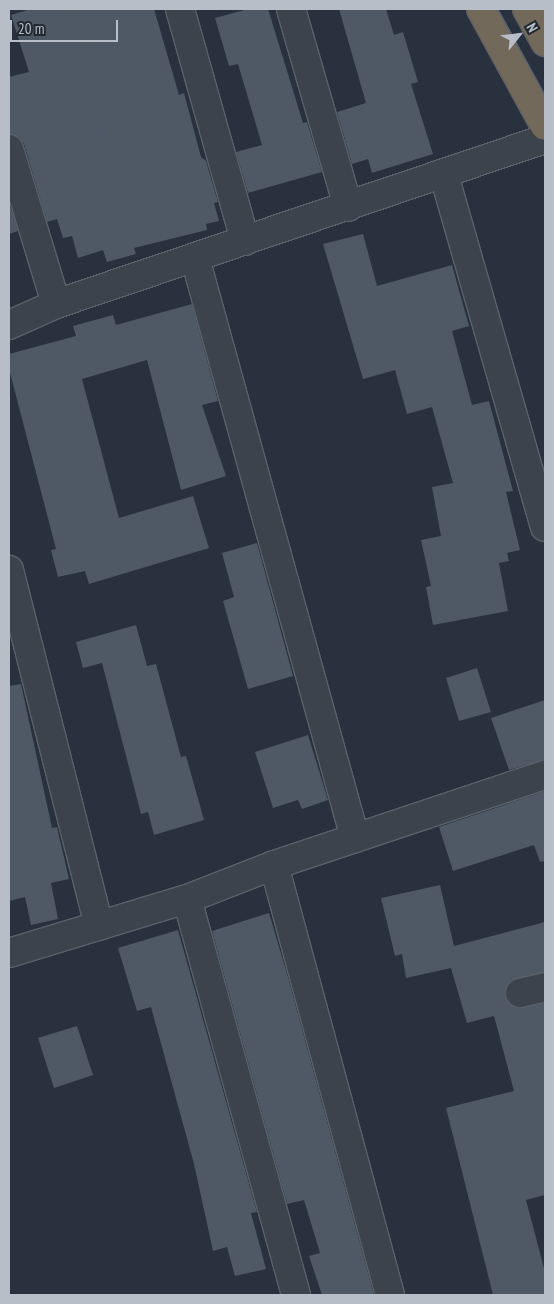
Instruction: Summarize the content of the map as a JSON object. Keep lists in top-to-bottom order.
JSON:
{
  "scale_bar": "20 m",
  "north": "top right"
}
